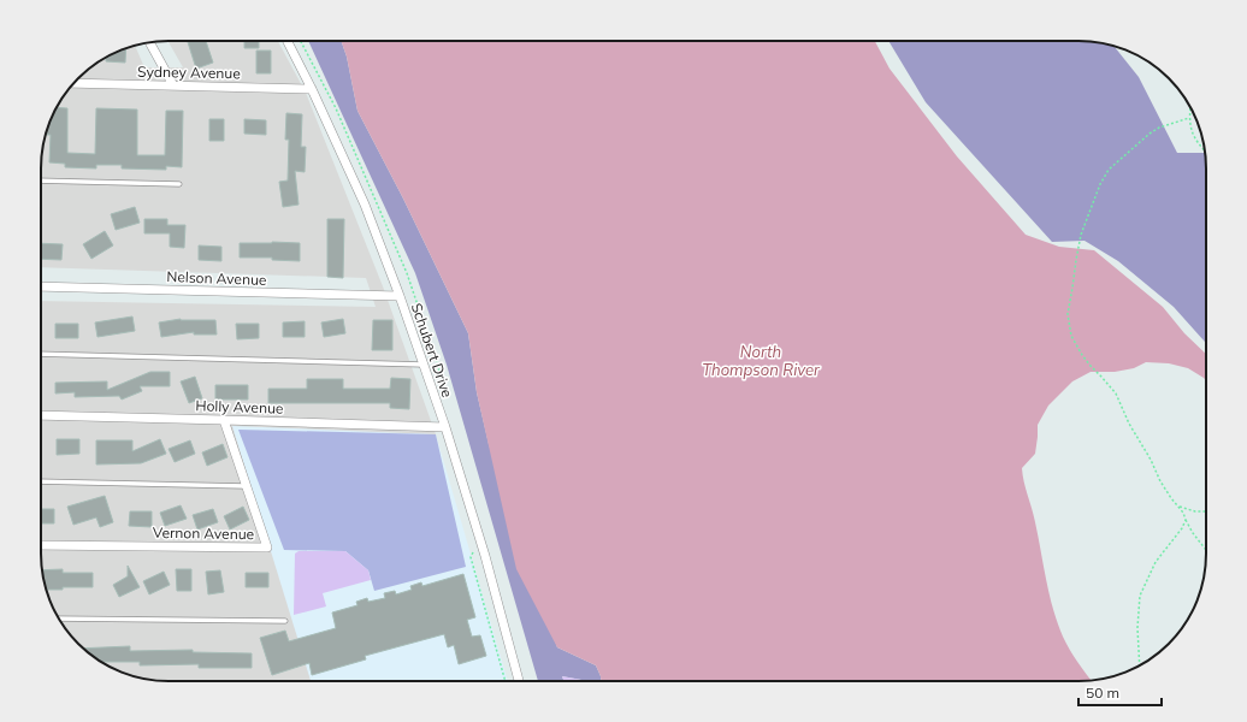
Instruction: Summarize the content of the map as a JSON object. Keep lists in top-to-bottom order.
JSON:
{
  "streets": {
    "street": [
      "Sydney Avenue",
      "Nelson Avenue",
      "Schubert Drive",
      "Holly Avenue",
      "Vernon Avenue"
    ]
  },
  "crossings": [
    ["Sydney Avenue", "Schubert Drive"],
    ["Nelson Avenue", "Schubert Drive"],
    ["Schubert Drive", "Holly Avenue"],
    ["Holly Avenue", "Vernon Avenue"]
  ],
  "water": ["North Thompson River"],
  "scale_bar": "50 m"
}
